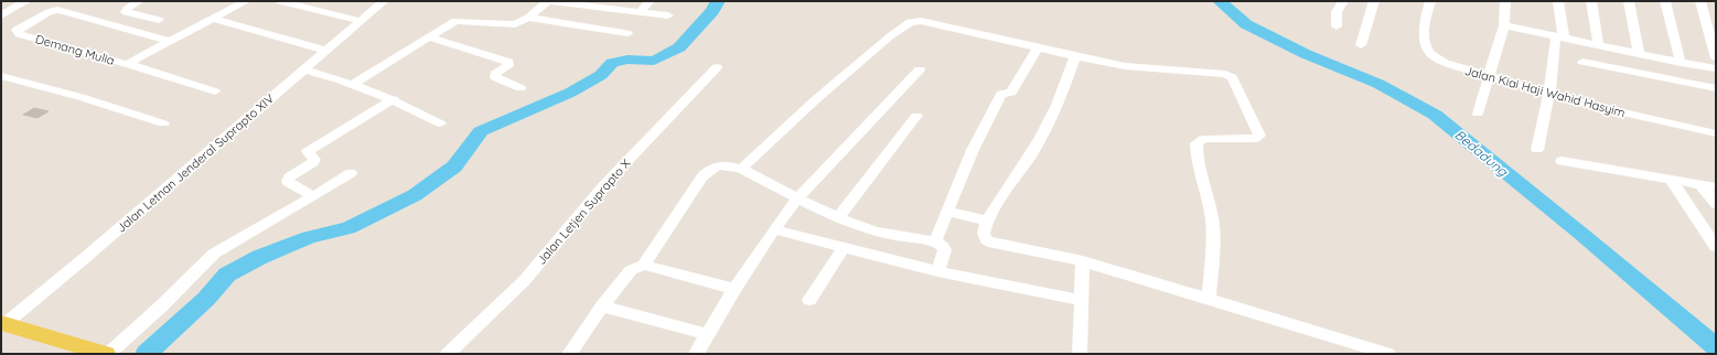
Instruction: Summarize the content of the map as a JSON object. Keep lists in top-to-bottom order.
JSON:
{
  "streets": {
    "street": [
      "Demang Mulia",
      "Jalan Kiai Haji Wahid Hasyim",
      "Jalan Letnan Jenderal Suprapto XIV",
      "Jalan Letjen Suprapto X"
    ]
  },
  "water": ["Bedadung"]
}
